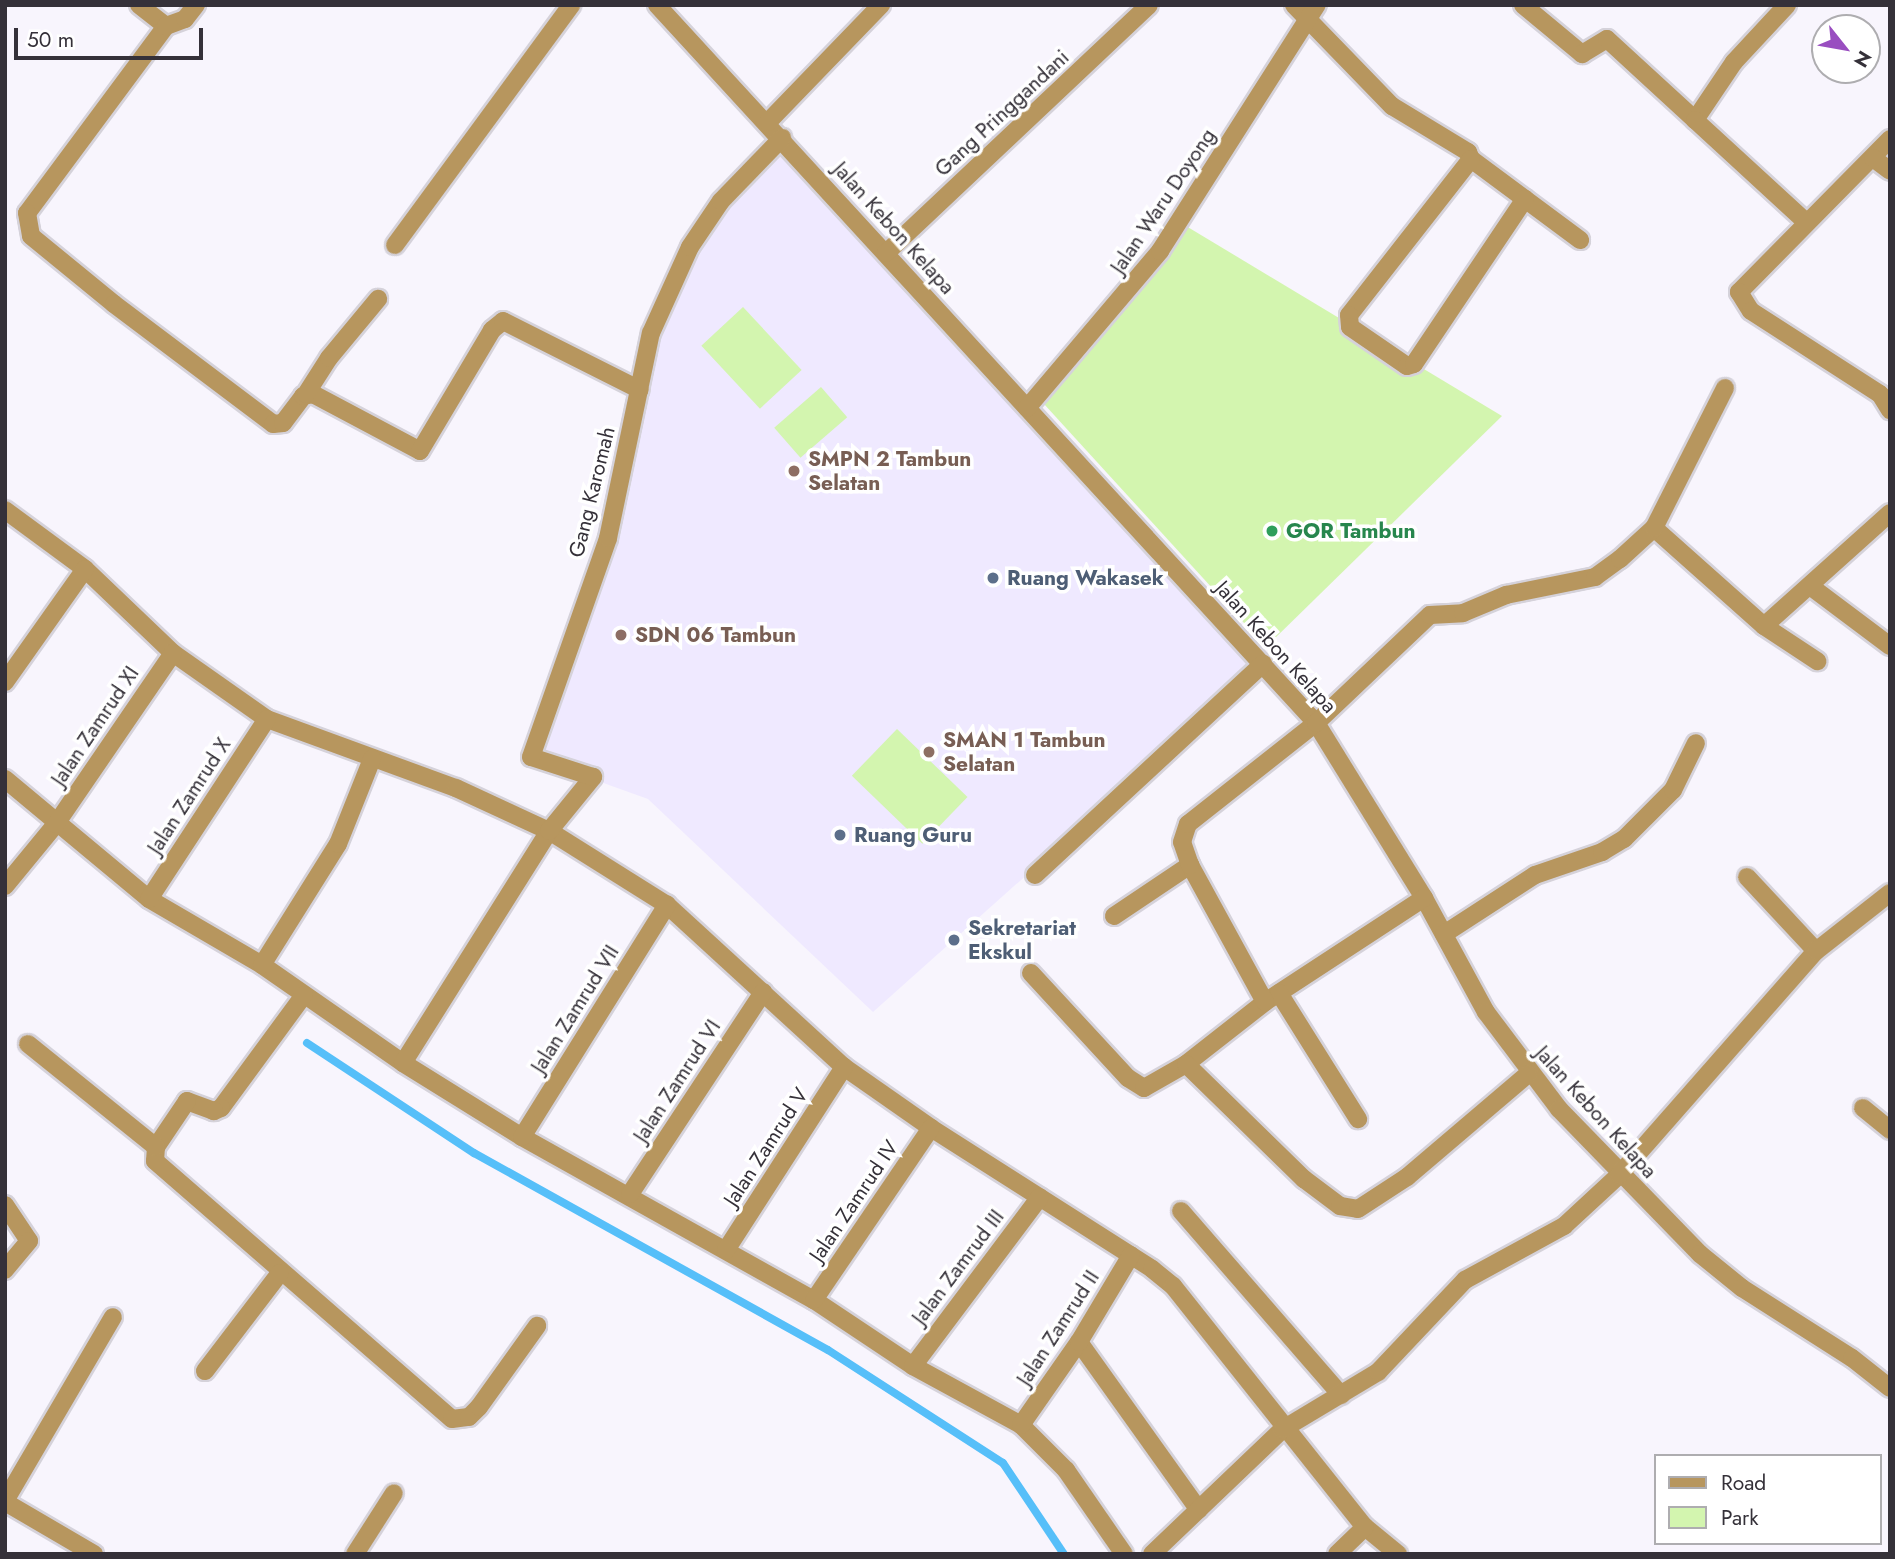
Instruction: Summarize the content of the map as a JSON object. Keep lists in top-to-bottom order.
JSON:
{
  "streets": {
    "street": [
      "Gang Pringgandani",
      "Jalan Waru Doyong",
      "Jalan Kebon Kelapa",
      "Gang Karomah",
      "Jalan Zamrud XI",
      "Jalan Zamrud X",
      "Jalan Zamrud VII",
      "Jalan Zamrud VI",
      "Jalan Zamrud V",
      "Jalan Zamrud IV",
      "Jalan Zamrud III",
      "Jalan Zamrud II"
    ]
  },
  "crossings": [
    ["Gang Pringgandani", "Jalan Kebon Kelapa"],
    ["Jalan Waru Doyong", "Jalan Kebon Kelapa"],
    ["Jalan Kebon Kelapa", "Gang Karomah"]
  ],
  "places": [
    "SMPN 2 Tambun Selatan",
    "GOR Tambun",
    "Ruang Wakasek",
    "SDN 06 Tambun",
    "SMAN 1 Tambun Selatan",
    "Ruang Guru",
    "Sekretariat Ekskul"
  ],
  "legend": ["Road", "Park"],
  "scale_bar": "50 m",
  "north": "bottom right"
}
